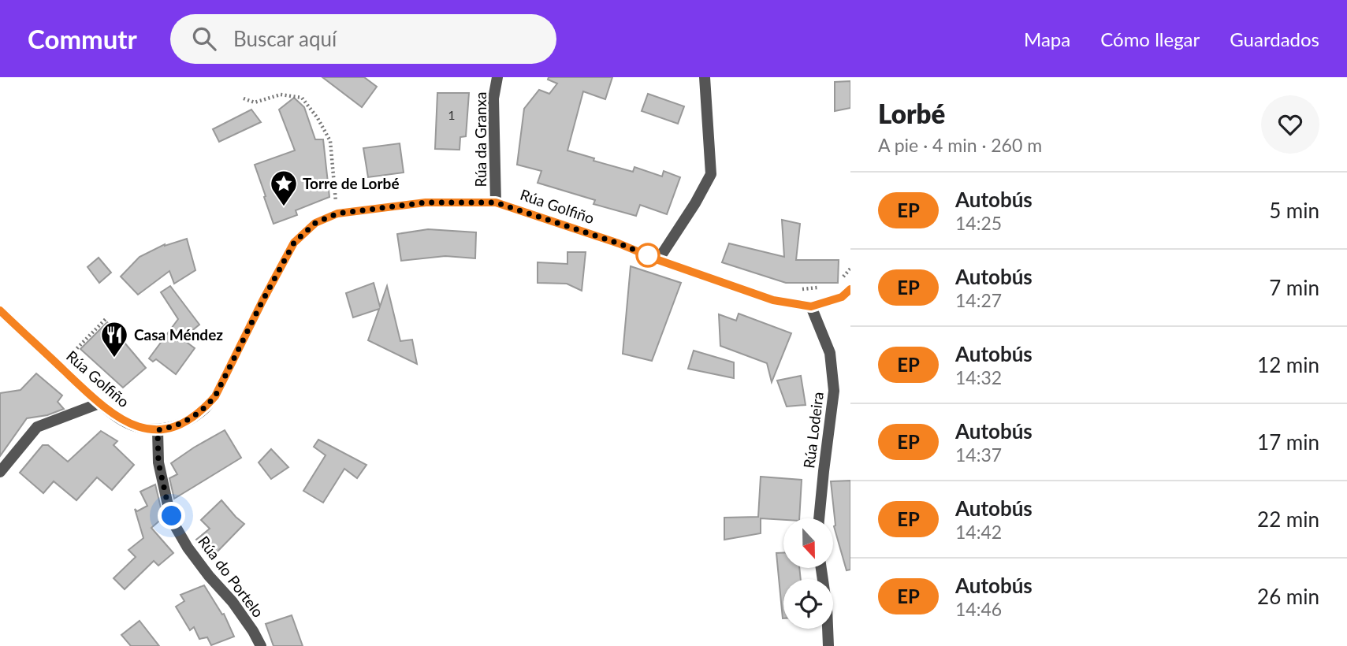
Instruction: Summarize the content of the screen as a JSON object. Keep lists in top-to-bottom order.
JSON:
{
  "streets": {
    "main road": ["Rúa Golfiño"],
    "street": ["Rúa da Granxa", "Rúa Lodeira", "Rúa do Portelo"]
  },
  "crossings": [
    ["Rúa da Granxa", "Rúa Golfiño"],
    ["Rúa Golfiño", "Rúa Lodeira"],
    ["Rúa Golfiño", "Rúa do Portelo"]
  ],
  "places": {
    "place": ["Torre de Lorbé"],
    "restaurant": ["Casa Méndez"]
  },
  "lines": ["bus line EP"],
  "house_numbers": ["1"],
  "north": "bottom",
  "page": {
    "header": "Commutr",
    "search": "Buscar aquí",
    "nav": ["Mapa", "Cómo llegar", "Guardados"],
    "heading": ["Lorbé", "A pie · 4 min · 260 m"],
    "list": [
      {
        "mark": "EP",
        "name": "Autobús",
        "note": "14:25",
        "value": "5 min"
      },
      {
        "mark": "EP",
        "name": "Autobús",
        "note": "14:27",
        "value": "7 min"
      },
      {
        "mark": "EP",
        "name": "Autobús",
        "note": "14:32",
        "value": "12 min"
      },
      {
        "mark": "EP",
        "name": "Autobús",
        "note": "14:37",
        "value": "17 min"
      },
      {
        "mark": "EP",
        "name": "Autobús",
        "note": "14:42",
        "value": "22 min"
      },
      {
        "mark": "EP",
        "name": "Autobús",
        "note": "14:46",
        "value": "26 min"
      }
    ]
  }
}
